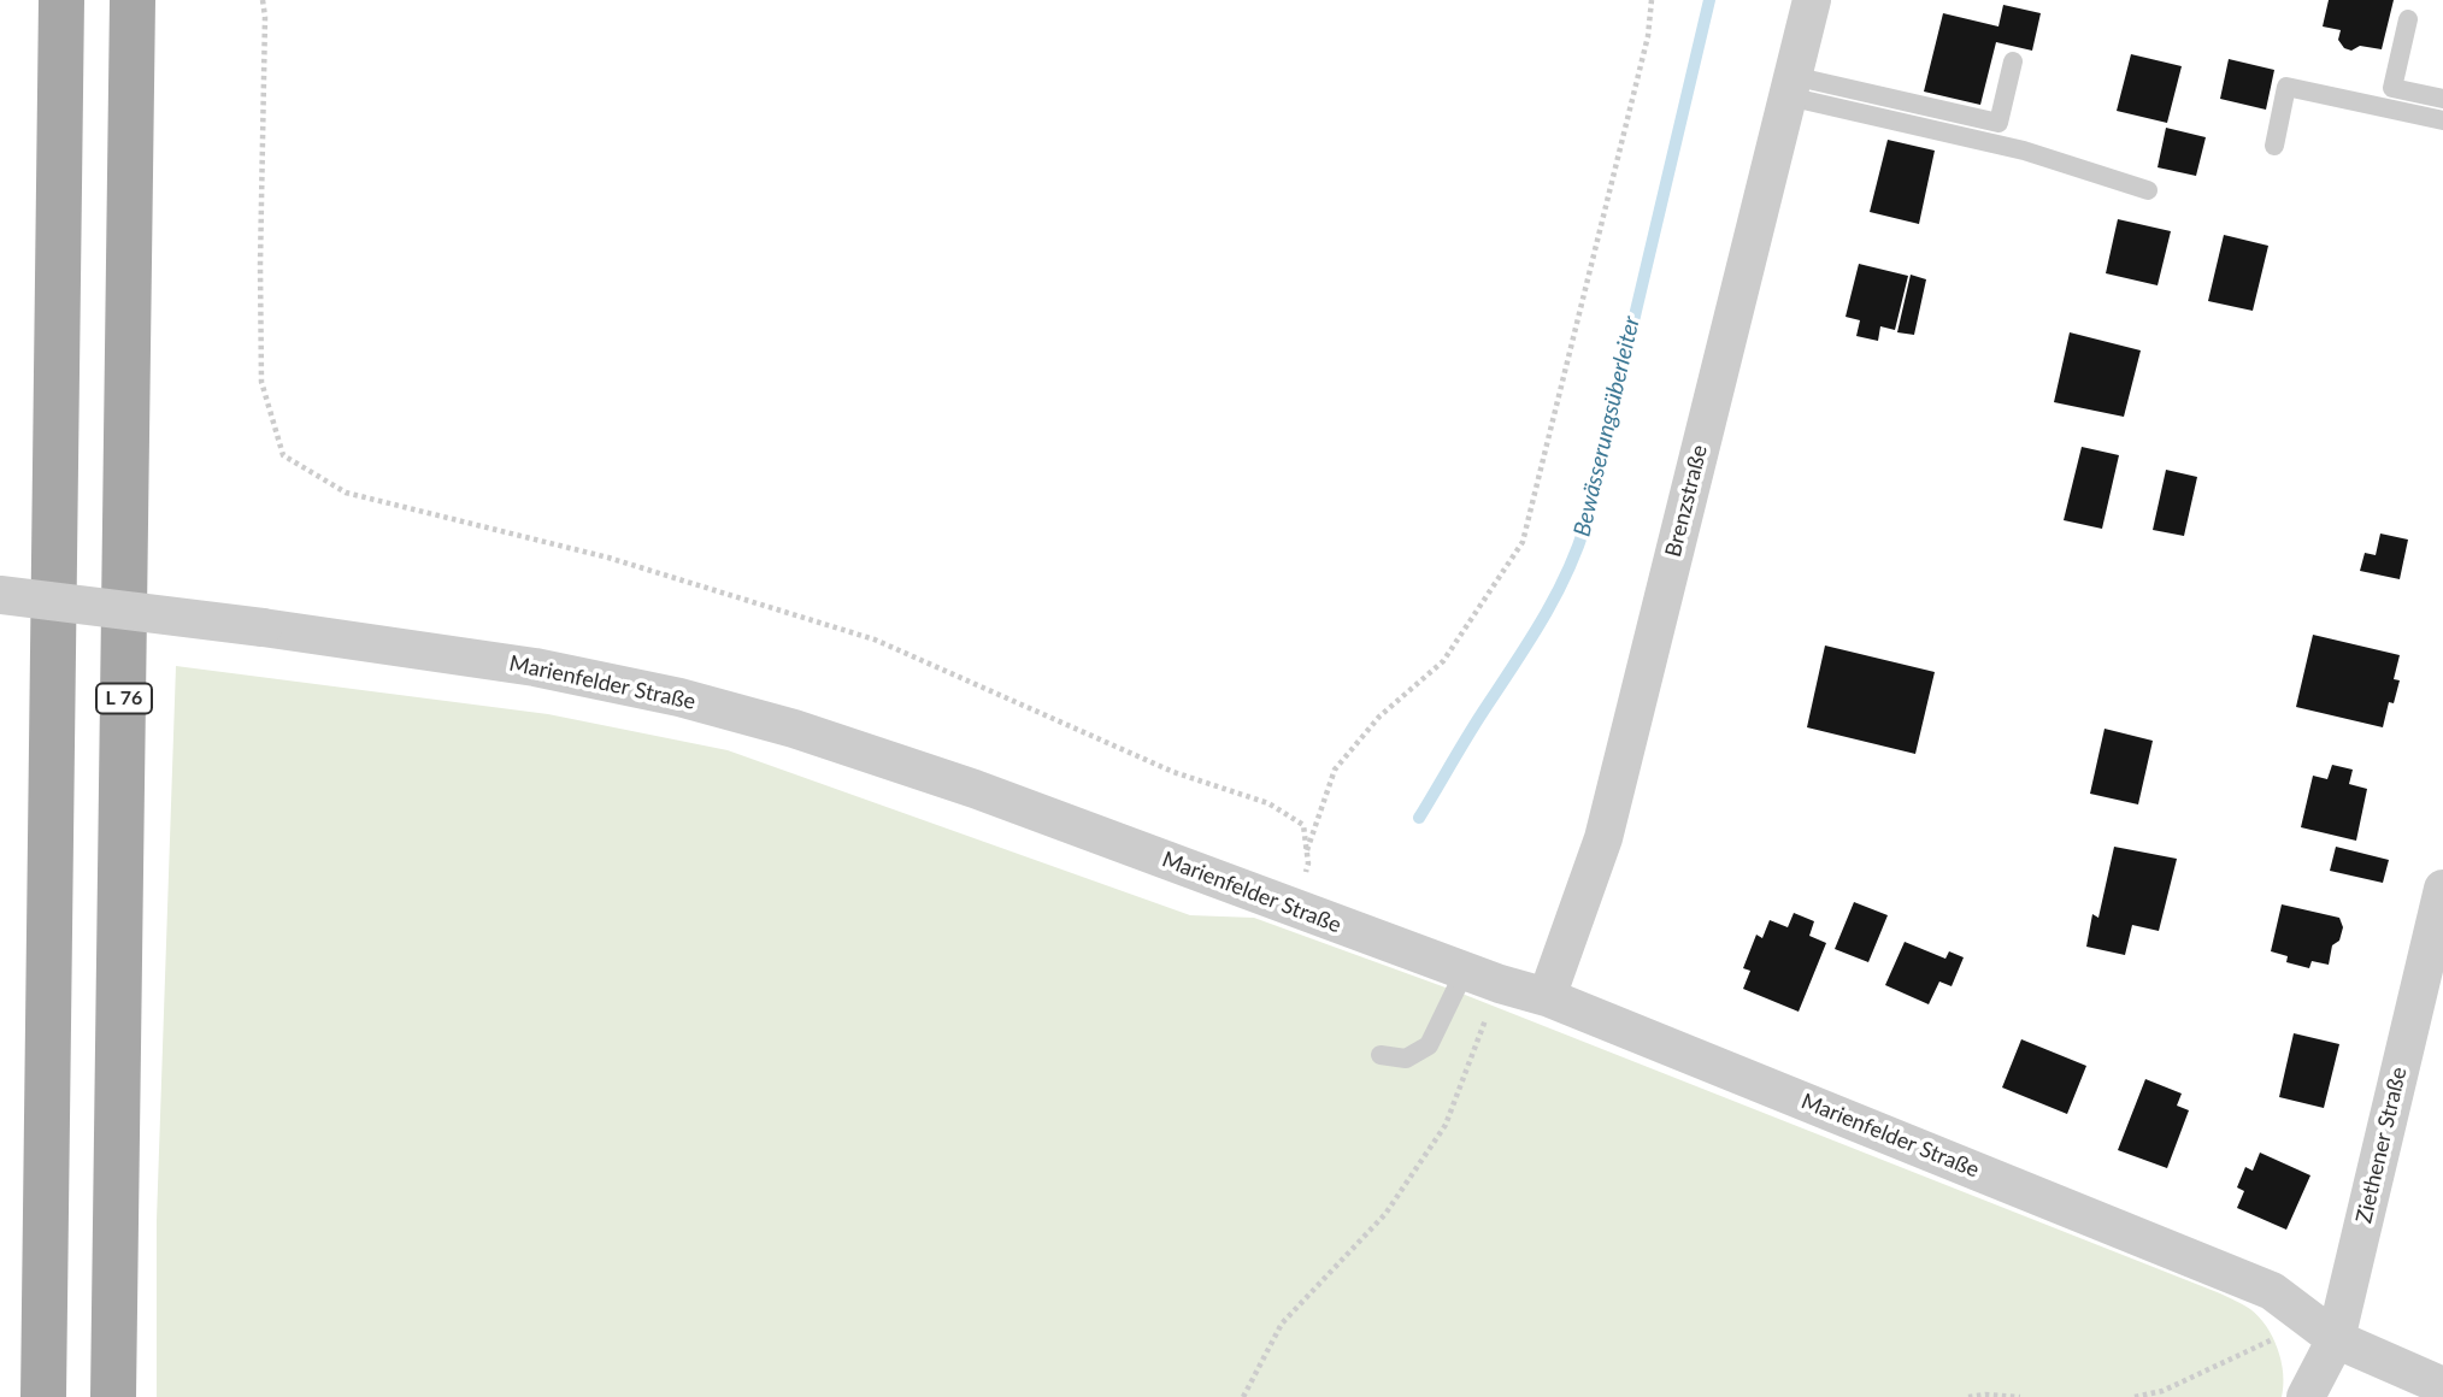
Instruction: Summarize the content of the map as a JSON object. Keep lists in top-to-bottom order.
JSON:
{
  "streets": {
    "main road": ["L 76"],
    "street": ["Brenzstraße", "Marienfelder Straße", "Ziethener Straße"]
  },
  "crossings": [
    ["Brenzstraße", "Marienfelder Straße"],
    ["Marienfelder Straße", "Ziethener Straße"]
  ],
  "water": ["Bewässerungsüberleiter"]
}
